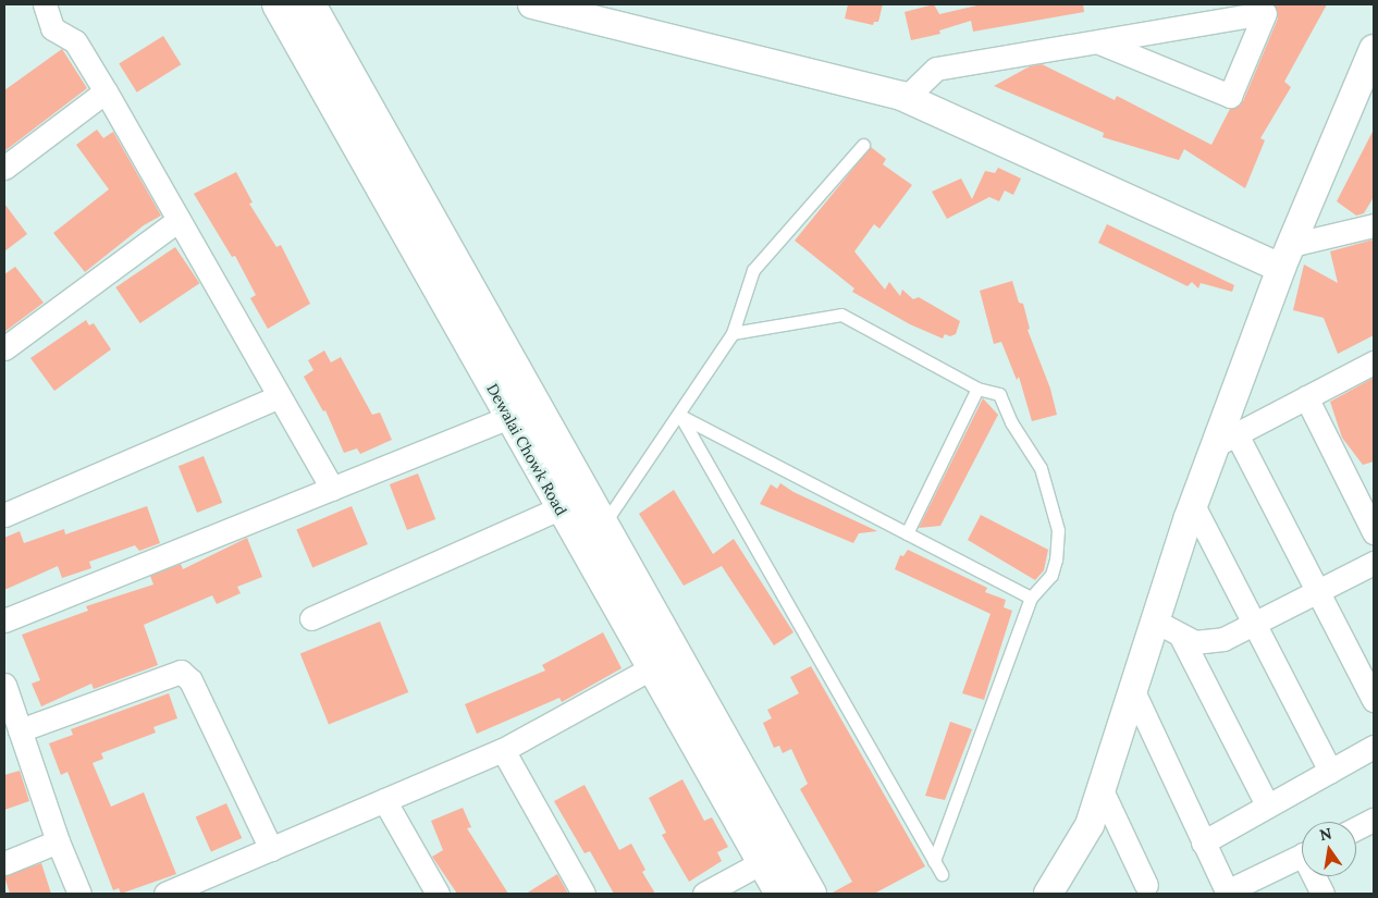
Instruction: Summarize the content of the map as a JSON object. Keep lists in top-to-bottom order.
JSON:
{
  "streets": {
    "main road": ["Dewalai Chowk Road"]
  },
  "north": "top"
}
